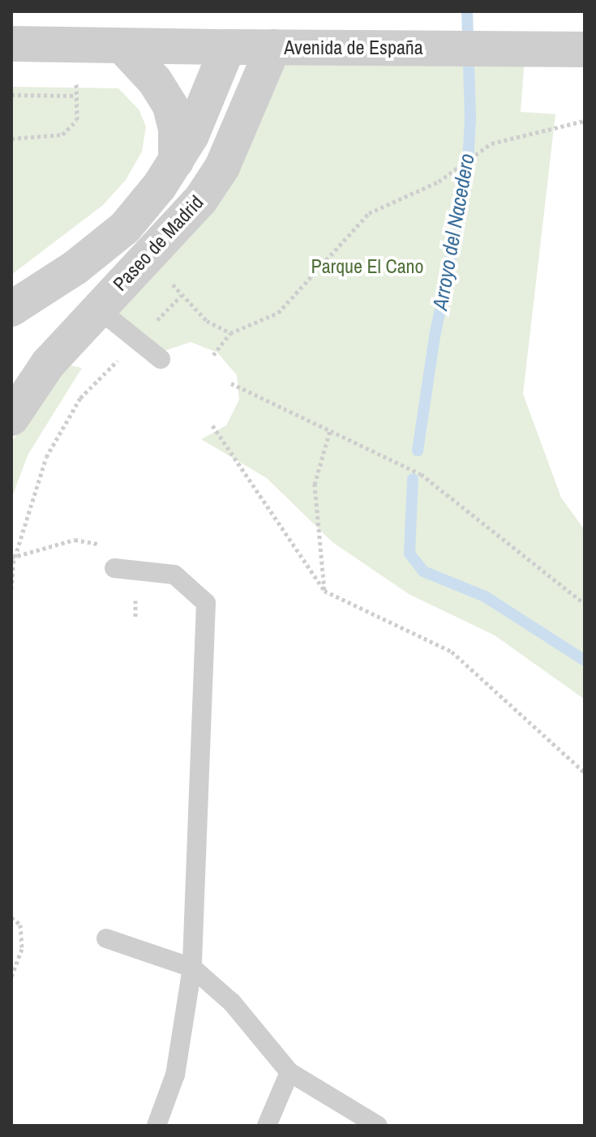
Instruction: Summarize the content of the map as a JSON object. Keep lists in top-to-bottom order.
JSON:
{
  "streets": {
    "street": ["Avenida de España", "Paseo de Madrid"]
  },
  "crossings": [
    ["Avenida de España", "Paseo de Madrid"]
  ],
  "water": ["Arroyo del Nacedero"],
  "parks": ["Parque El Cano"]
}
